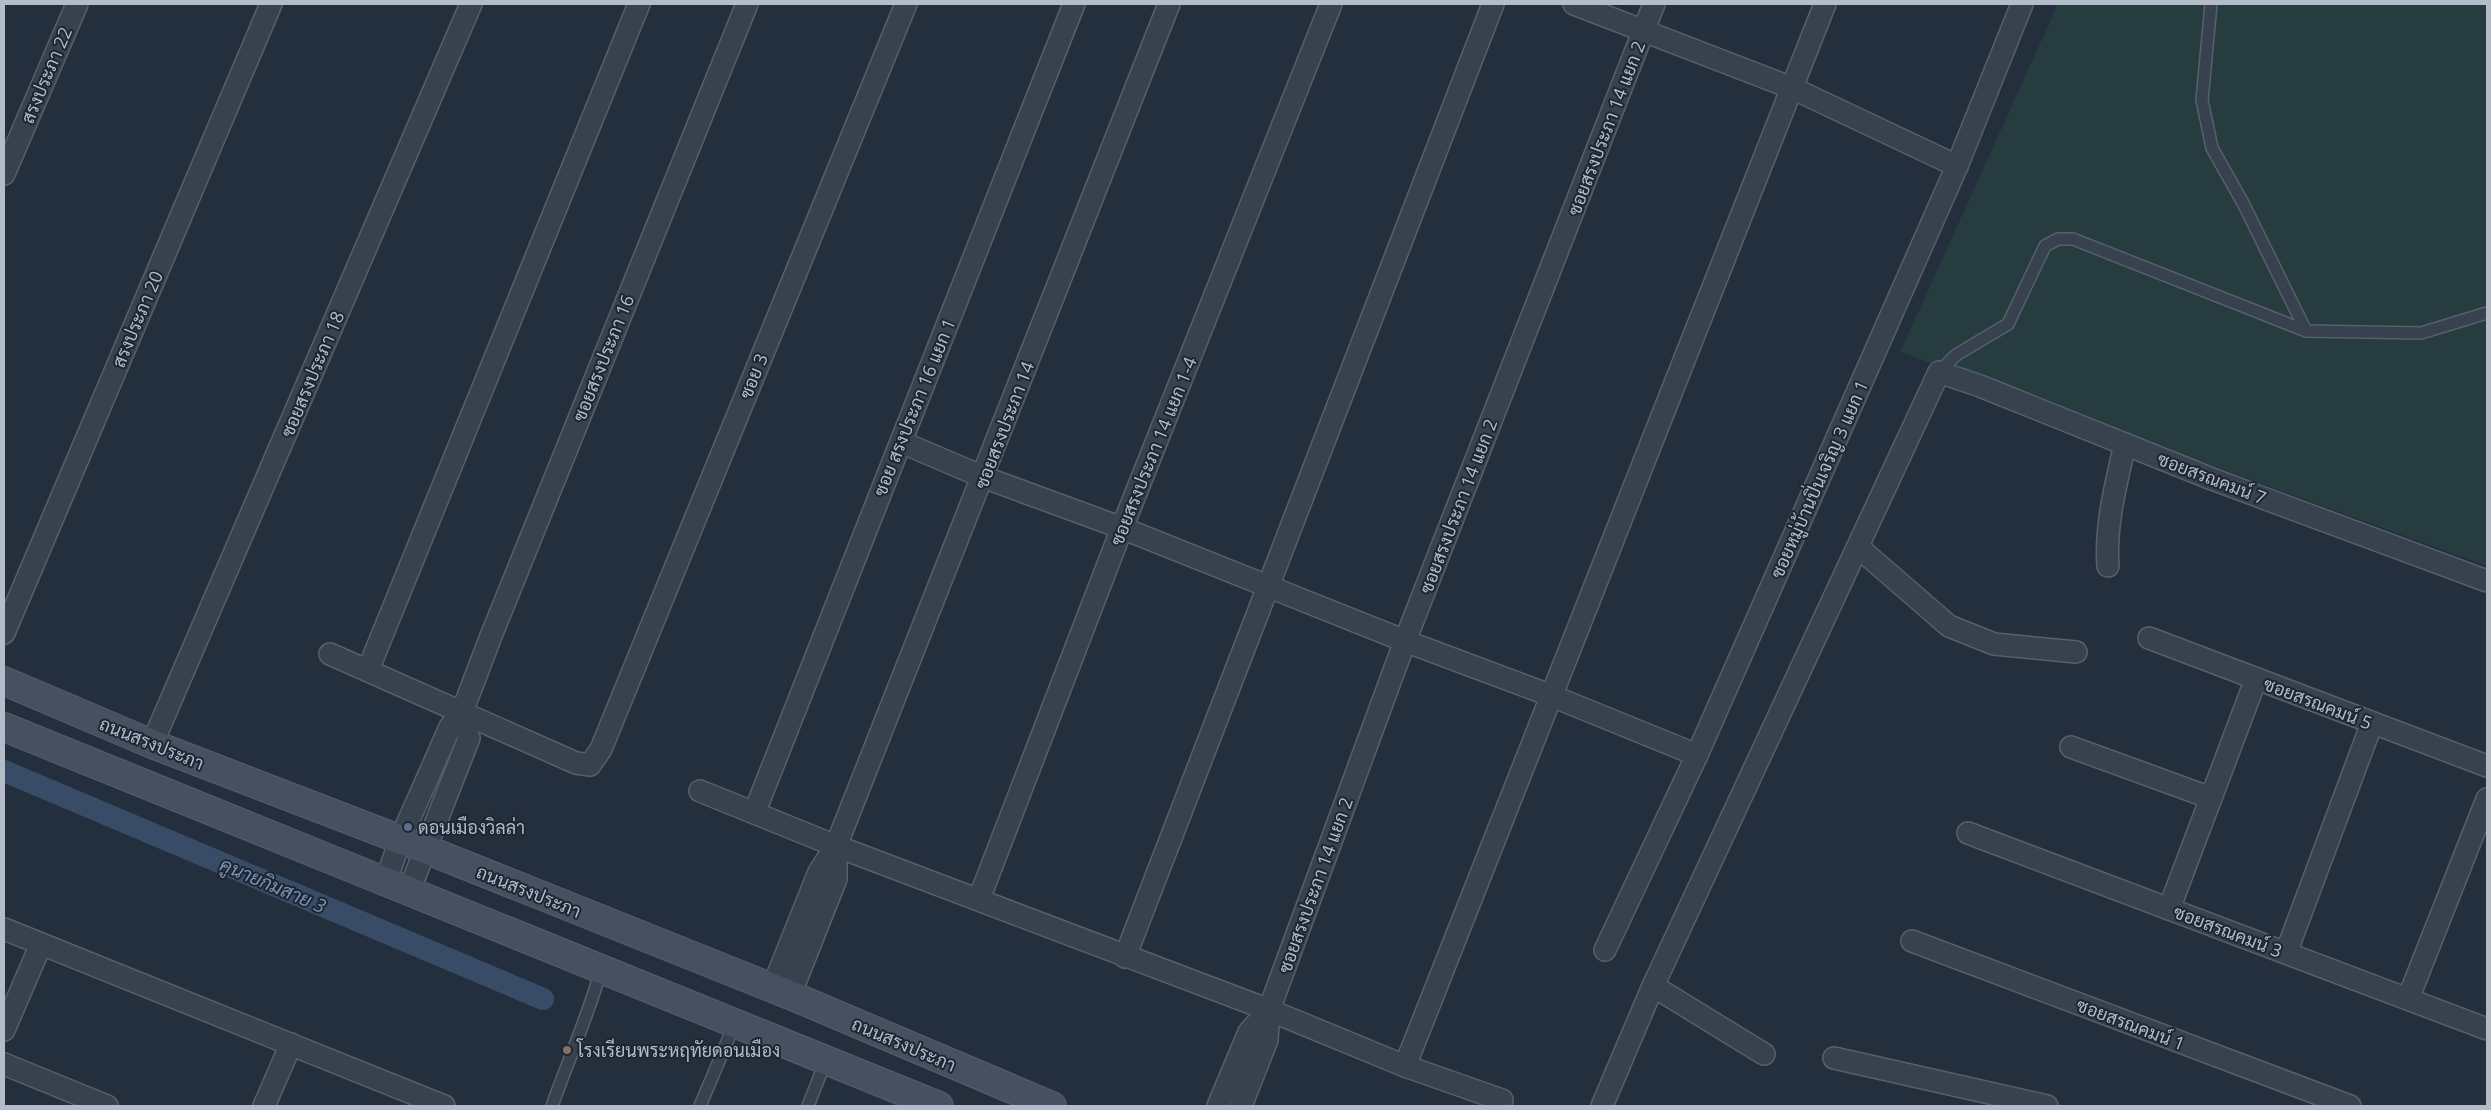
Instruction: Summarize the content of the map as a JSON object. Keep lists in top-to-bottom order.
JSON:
{
  "streets": {
    "main road": ["ถนนสรงประภา"],
    "street": [
      "สรงประภา 22",
      "ซอยสรงประภา 14 แยก 2",
      "สรงประภา 20",
      "ซอยสรงประภา 16",
      "ซอยสรงประภา 18",
      "ซอย 3",
      "ซอย สรงประภา 16 แยก 1",
      "ซอยสรงประภา 14",
      "ซอยสรงประภา 14 แยก 1-4",
      "ซอยสรณคมน์ 7",
      "ซอยหมู่บ้านปิ่นเจริญ 3 แยก 1",
      "ซอยสรณคมน์ 5",
      "ซอยสรณคมน์ 3",
      "ซอยสรณคมน์ 1"
    ]
  },
  "crossings": [
    ["ซอยสรงประภา 16", "ซอย 3"],
    ["ซอยสรงประภา 16", "ถนนสรงประภา"],
    ["ซอยสรงประภา 18", "ถนนสรงประภา"],
    ["ซอยสรงประภา 14", "ถนนสรงประภา"]
  ],
  "water": ["คูนายกิมสาย 3"],
  "places": ["ดอนเมืองวิลล่า", "โรงเรียนพระหฤทัยดอนเมือง"]
}
